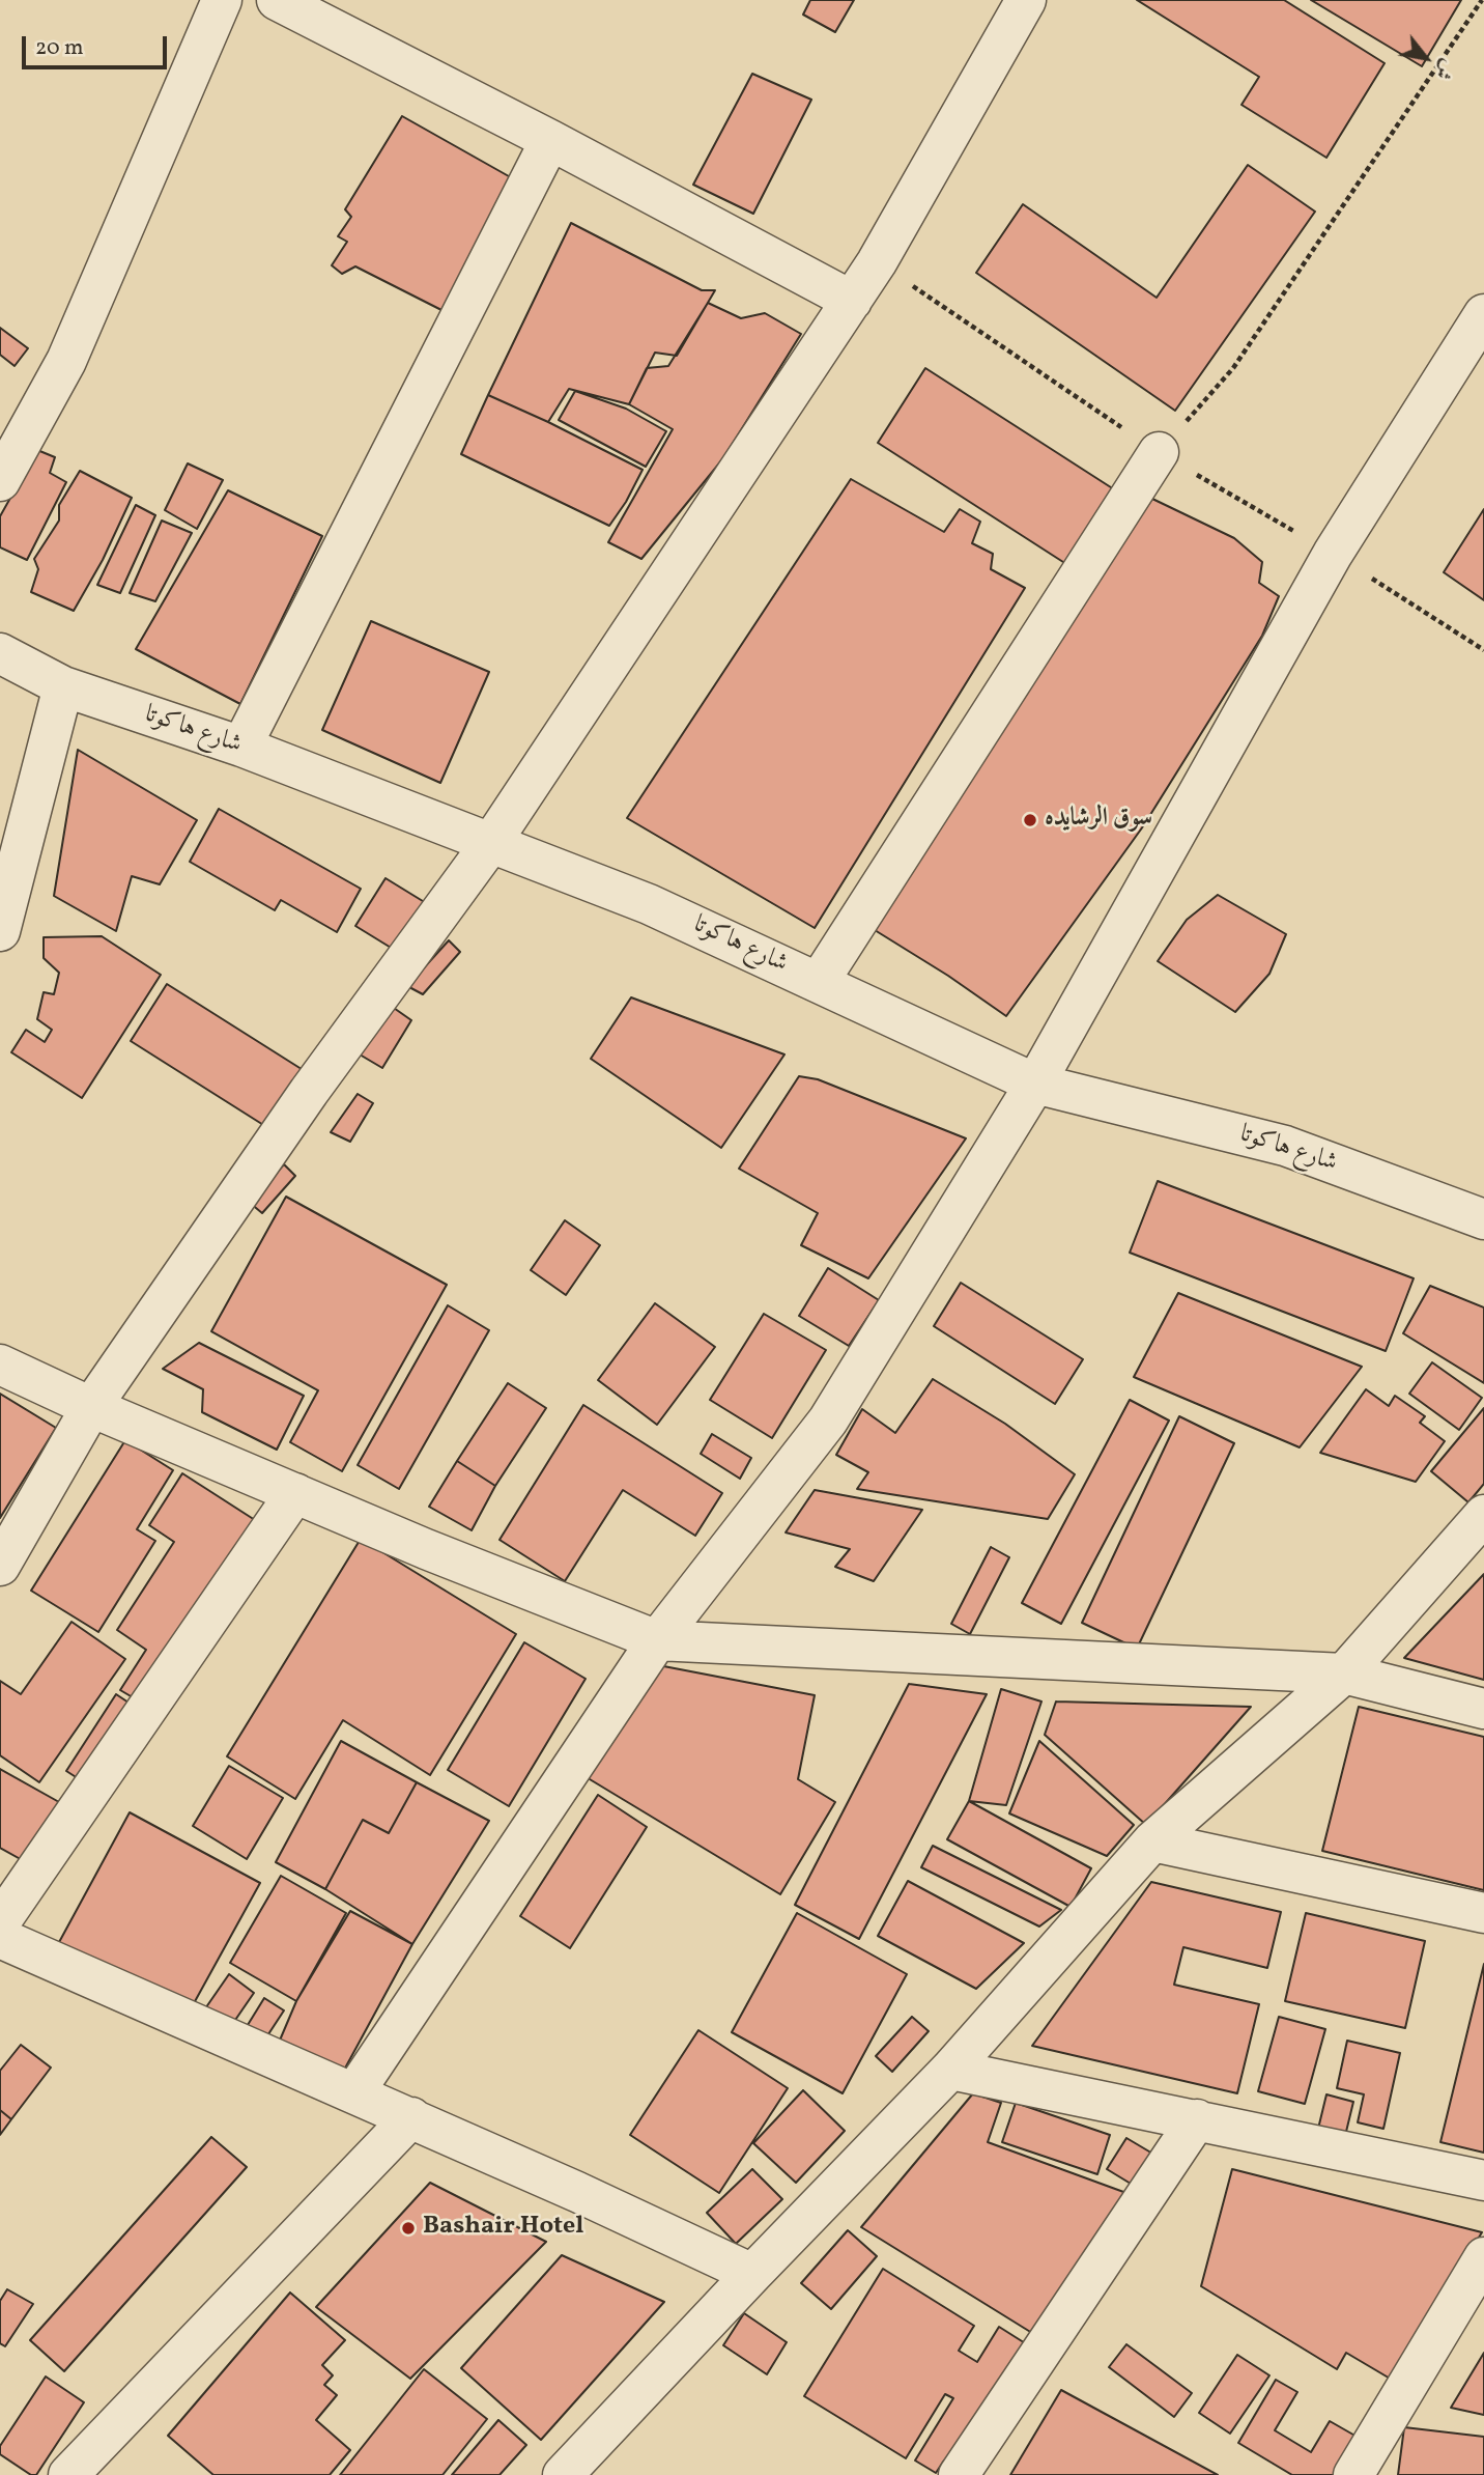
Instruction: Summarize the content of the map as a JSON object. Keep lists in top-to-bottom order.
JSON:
{
  "streets": {
    "street": ["شارع هاكوتا"]
  },
  "places": ["سوق الرشايده", "Bashair Hotel"],
  "scale_bar": "20 m",
  "north": "bottom right"
}
